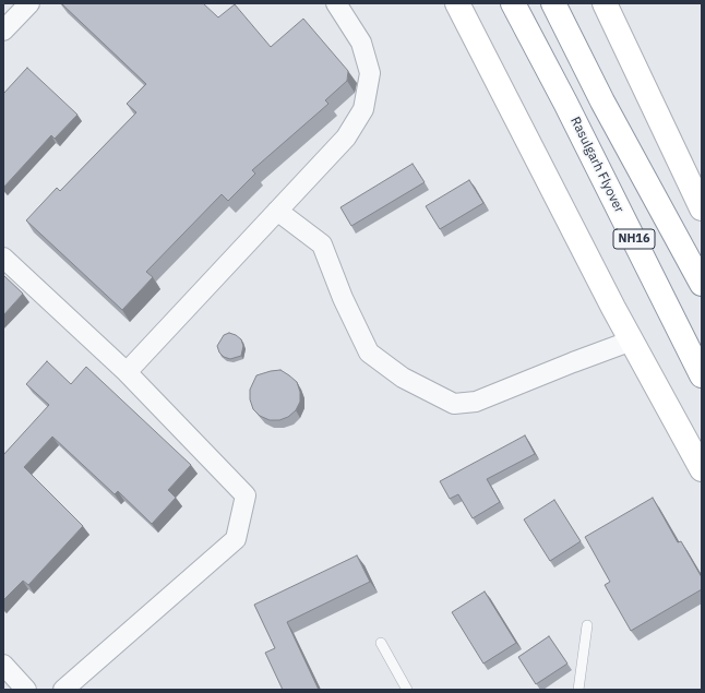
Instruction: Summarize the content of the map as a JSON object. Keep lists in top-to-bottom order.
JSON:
{
  "streets": {
    "main road": ["Rasulgarh Flyover", "NH16"]
  }
}
